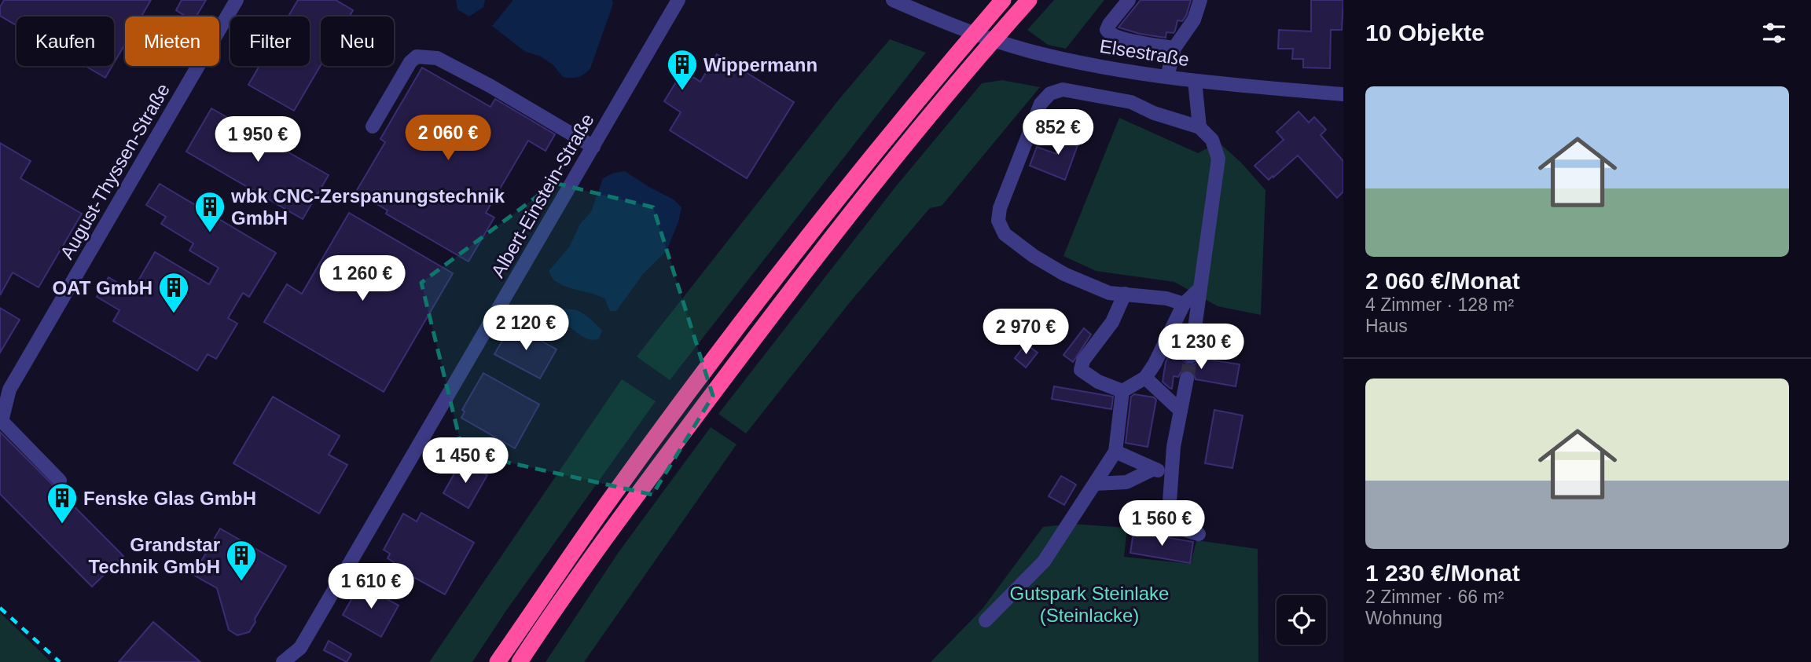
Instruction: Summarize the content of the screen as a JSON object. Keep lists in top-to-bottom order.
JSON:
{
  "streets": {
    "street": ["Elsestraße", "August-Thyssen-Straße", "Albert-Einstein-Straße"]
  },
  "parks": ["Gutspark Steinlake (Steinlacke)"],
  "places": {
    "building": [
      "Wippermann",
      "wbk CNC-Zerspanungstechnik GmbH",
      "OAT GmbH",
      "Fenske Glas GmbH",
      "Grandstar Technik GmbH"
    ]
  },
  "page": {
    "heading": "10 Objekte",
    "chip": [
      "Kaufen",
      "Mieten",
      "Filter",
      "Neu"
    ],
    "list": [
      {
        "name": "2 060 €/Monat",
        "note": "4 Zimmer · 128 m² · Haus"
      },
      {
        "name": "1 230 €/Monat",
        "note": "2 Zimmer · 66 m² · Wohnung"
      }
    ],
    "price": [
      "852 €",
      "2 060 €",
      "1 950 €",
      "1 260 €",
      "2 120 €",
      "2 970 €",
      "1 230 €",
      "1 450 €",
      "1 560 €",
      "1 610 €"
    ]
  }
}
